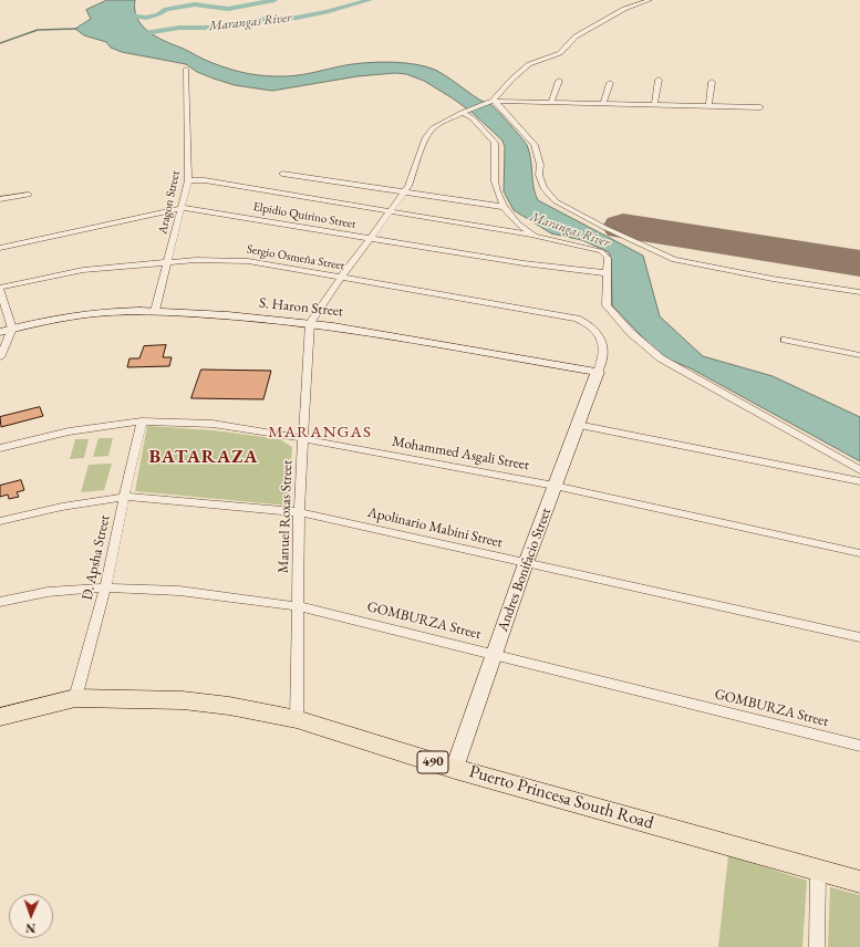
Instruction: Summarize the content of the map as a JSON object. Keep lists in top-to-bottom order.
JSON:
{
  "streets": {
    "main road": ["490", "Puerto Princesa South Road"],
    "street": [
      "Aragon Street",
      "Elpidio Quirino Street",
      "Sergio Osmeña Street",
      "S. Haron Street",
      "Mohammed Asgali Street",
      "Manuel Roxas Street",
      "Apolinario Mabini Street",
      "D. Apsha Street",
      "Andres Bonifacio Street",
      "GOMBURZA Street"
    ]
  },
  "crossings": [
    ["Aragon Street", "Elpidio Quirino Street"],
    ["Aragon Street", "Sergio Osmeña Street"],
    ["Aragon Street", "S. Haron Street"],
    ["Sergio Osmeña Street", "S. Haron Street"],
    ["Sergio Osmeña Street", "Andres Bonifacio Street"],
    ["S. Haron Street", "Manuel Roxas Street"],
    ["S. Haron Street", "Andres Bonifacio Street"],
    ["Mohammed Asgali Street", "Manuel Roxas Street"],
    ["Mohammed Asgali Street", "D. Apsha Street"],
    ["Mohammed Asgali Street", "Andres Bonifacio Street"],
    ["Manuel Roxas Street", "Apolinario Mabini Street"],
    ["Manuel Roxas Street", "GOMBURZA Street"],
    ["Manuel Roxas Street", "Puerto Princesa South Road"],
    ["Apolinario Mabini Street", "D. Apsha Street"],
    ["Apolinario Mabini Street", "Andres Bonifacio Street"],
    ["D. Apsha Street", "GOMBURZA Street"],
    ["D. Apsha Street", "Puerto Princesa South Road"],
    ["Andres Bonifacio Street", "GOMBURZA Street"],
    ["Andres Bonifacio Street", "Puerto Princesa South Road"]
  ],
  "districts": ["MARANGAS", "BATARAZA"],
  "water": ["Marangas River"],
  "north": "bottom"
}
